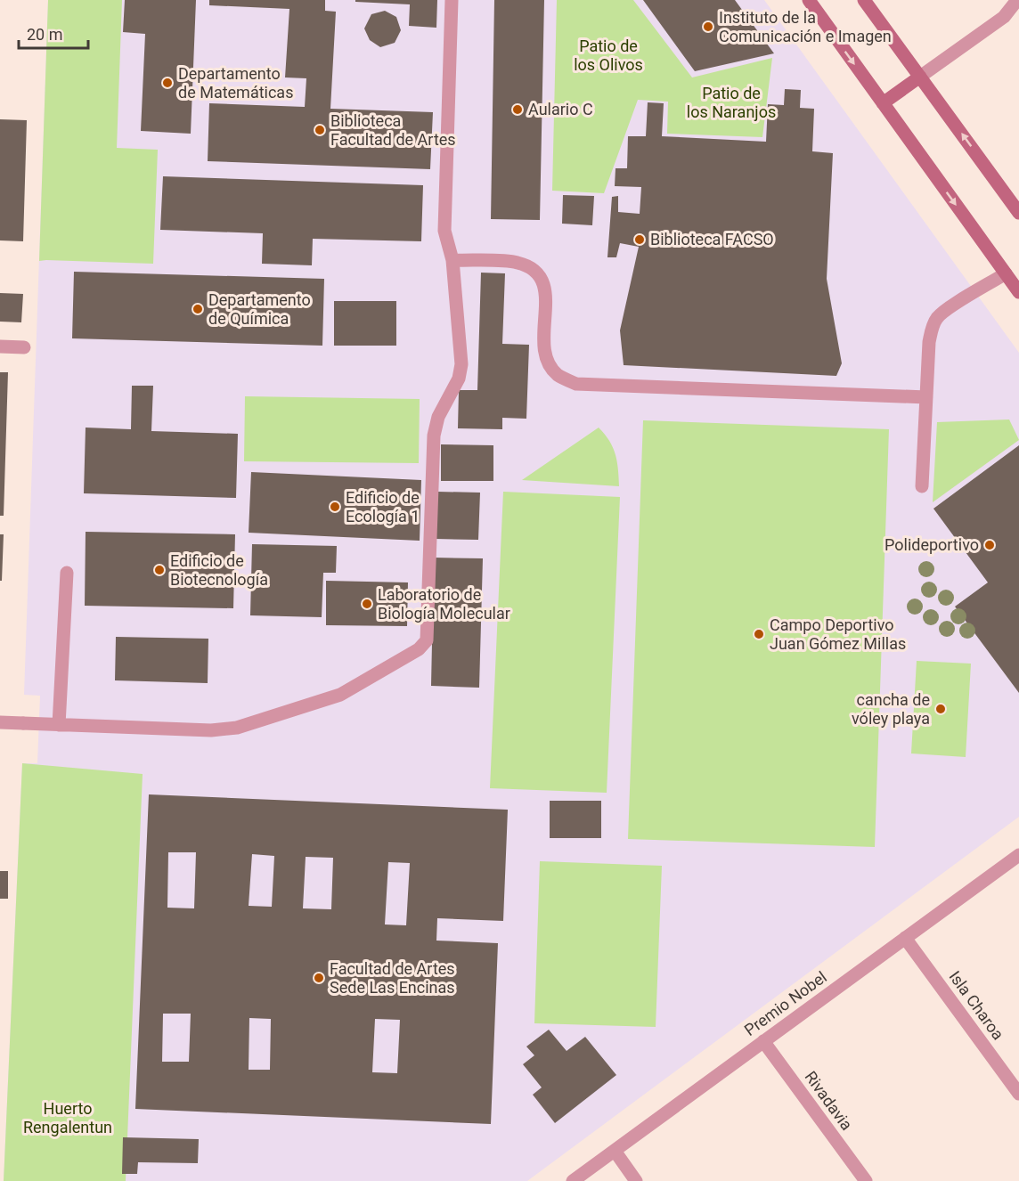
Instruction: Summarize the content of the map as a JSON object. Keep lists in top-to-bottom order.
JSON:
{
  "streets": {
    "street": ["Premio Nobel", "Isla Charoa", "Rivadavia"]
  },
  "crossings": [
    ["Premio Nobel", "Isla Charoa"],
    ["Premio Nobel", "Rivadavia"]
  ],
  "parks": ["Patio de los Olivos", "Patio de los Naranjos", "Huerto Rengalentun"],
  "places": [
    "Instituto de la Comunicación e Imagen",
    "Departamento de Matemáticas",
    "Aulario C",
    "Biblioteca Facultad de Artes",
    "Biblioteca FACSO",
    "Departamento de Química",
    "Edificio de Ecología 1",
    "Polideportivo",
    "Edificio de Biotecnología",
    "Laboratorio de Biología Molecular",
    "Campo Deportivo Juan Gómez Millas",
    "cancha de vóley playa",
    "Facultad de Artes Sede Las Encinas"
  ],
  "scale_bar": "20 m"
}
